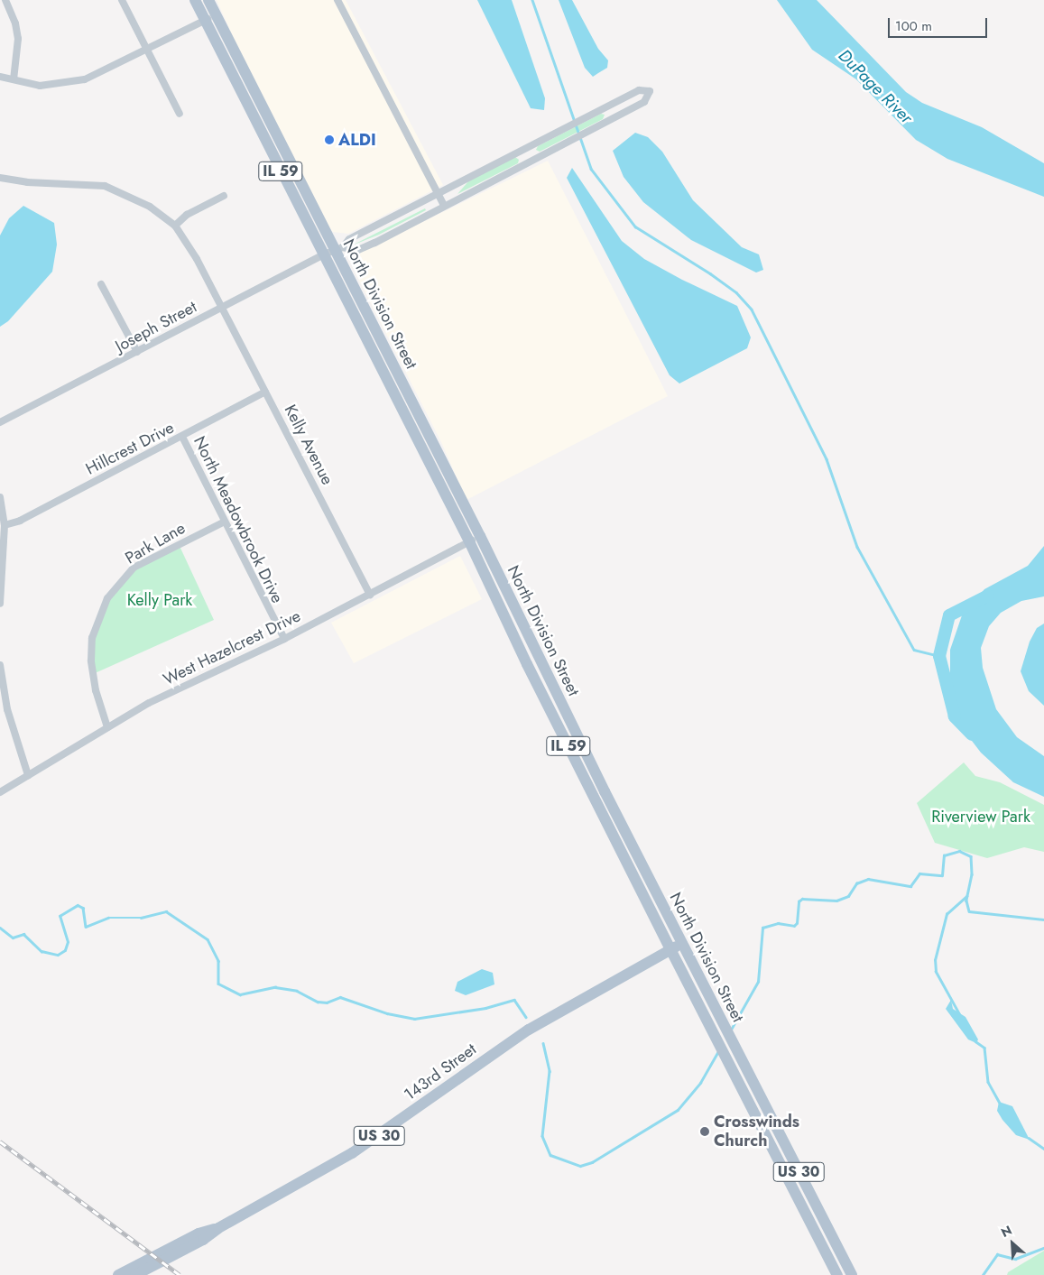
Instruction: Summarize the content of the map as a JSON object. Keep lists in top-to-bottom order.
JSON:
{
  "streets": {
    "main road": [
      "IL 59",
      "North Division Street",
      "143rd Street",
      "US 30"
    ],
    "street": [
      "Joseph Street",
      "Kelly Avenue",
      "Hillcrest Drive",
      "North Meadowbrook Drive",
      "Park Lane",
      "West Hazelcrest Drive"
    ]
  },
  "crossings": [
    ["North Division Street", "Joseph Street"],
    ["North Division Street", "West Hazelcrest Drive"],
    ["North Division Street", "143rd Street"],
    ["Joseph Street", "Kelly Avenue"],
    ["Kelly Avenue", "Hillcrest Drive"],
    ["Kelly Avenue", "West Hazelcrest Drive"],
    ["Hillcrest Drive", "North Meadowbrook Drive"],
    ["North Meadowbrook Drive", "Park Lane"],
    ["North Meadowbrook Drive", "West Hazelcrest Drive"],
    ["Park Lane", "West Hazelcrest Drive"]
  ],
  "water": ["DuPage River"],
  "parks": ["Kelly Park", "Riverview Park"],
  "places": ["ALDI", "Crosswinds Church"],
  "scale_bar": "100 m",
  "north": "top left"
}
